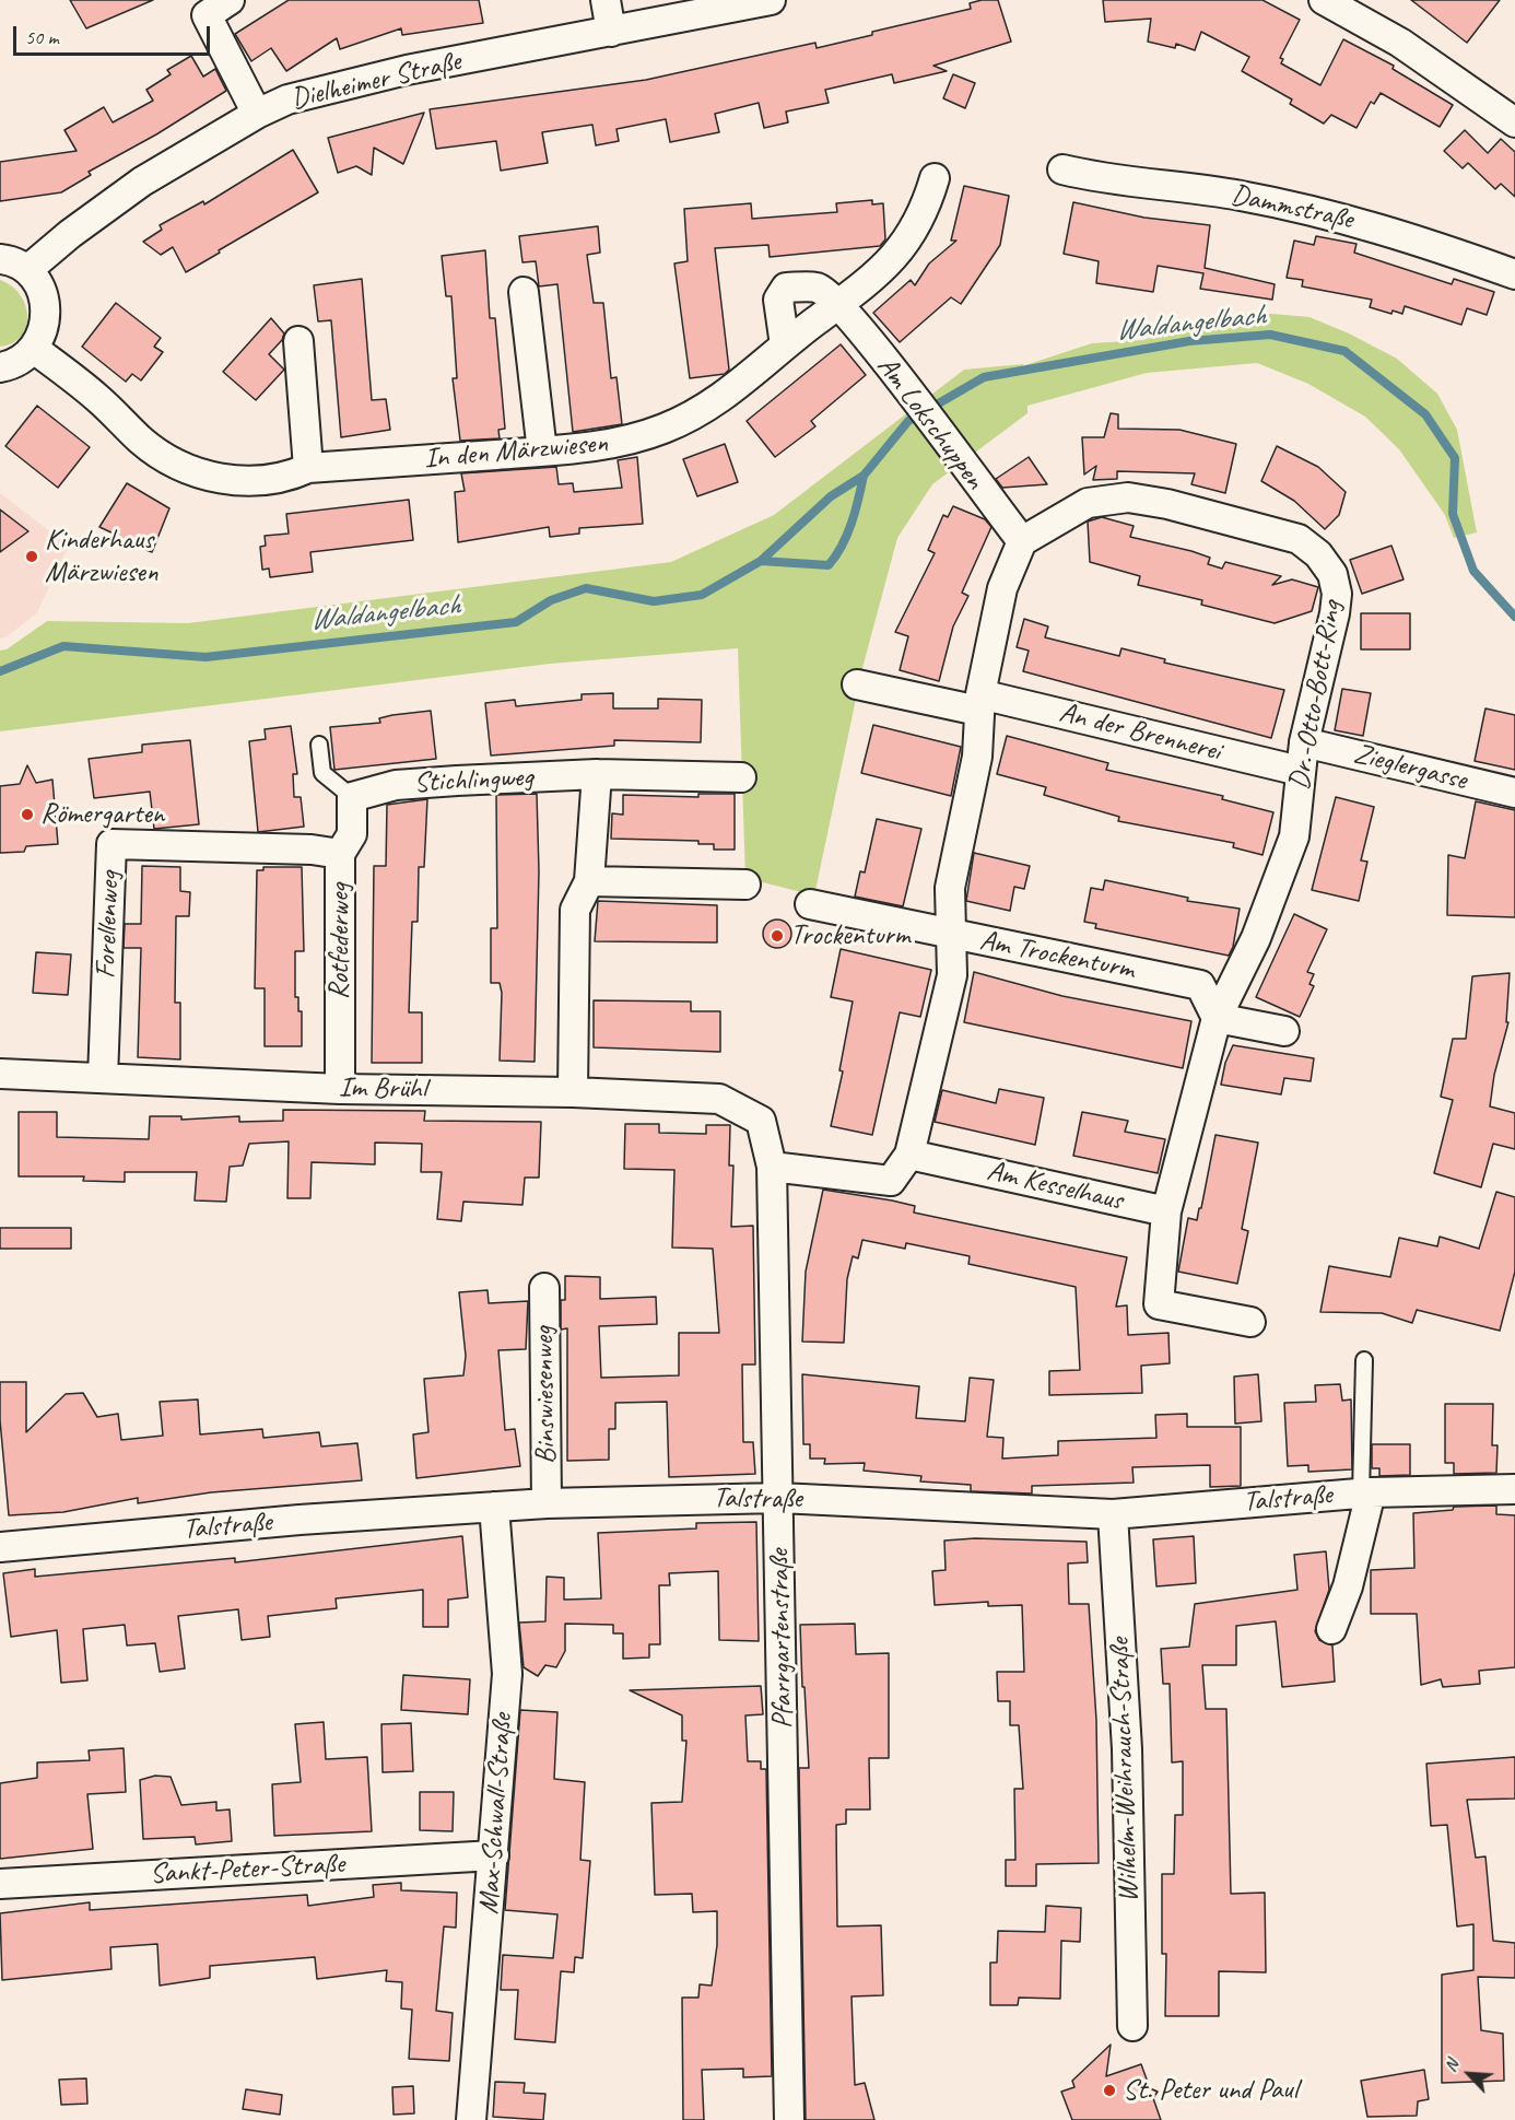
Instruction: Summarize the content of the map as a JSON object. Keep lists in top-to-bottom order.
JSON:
{
  "streets": {
    "street": [
      "Dielheimer Straße",
      "Dammstraße",
      "Am Lokschuppen",
      "In den Märzwiesen",
      "Dr.-Otto-Bott-Ring",
      "An der Brennerei",
      "Zieglergasse",
      "Stichlingweg",
      "Forellenweg",
      "Rotfederweg",
      "Am Trockenturm",
      "Im Brühl",
      "Am Kesselhaus",
      "Binswiesenweg",
      "Talstraße",
      "Pfarrgartenstraße",
      "Wilhelm-Weihrauch-Straße",
      "Max-Schwall-Straße",
      "Sankt-Peter-Straße"
    ]
  },
  "crossings": [
    ["Am Lokschuppen", "In den Märzwiesen"],
    ["Am Lokschuppen", "Dr.-Otto-Bott-Ring"],
    ["Dr.-Otto-Bott-Ring", "An der Brennerei"],
    ["Dr.-Otto-Bott-Ring", "Zieglergasse"],
    ["Dr.-Otto-Bott-Ring", "Am Trockenturm"],
    ["Dr.-Otto-Bott-Ring", "Am Kesselhaus"],
    ["Stichlingweg", "Rotfederweg"],
    ["Forellenweg", "Rotfederweg"],
    ["Forellenweg", "Im Brühl"],
    ["Rotfederweg", "Im Brühl"],
    ["Im Brühl", "Pfarrgartenstraße"],
    ["Binswiesenweg", "Talstraße"],
    ["Talstraße", "Pfarrgartenstraße"],
    ["Talstraße", "Wilhelm-Weihrauch-Straße"],
    ["Talstraße", "Max-Schwall-Straße"],
    ["Max-Schwall-Straße", "Sankt-Peter-Straße"]
  ],
  "water": ["Waldangelbach"],
  "places": [
    "Kinderhaus Märzwiesen",
    "Römergarten",
    "Trockenturm",
    "St. Peter und Paul"
  ],
  "scale_bar": "50 m",
  "north": "top left"
}
